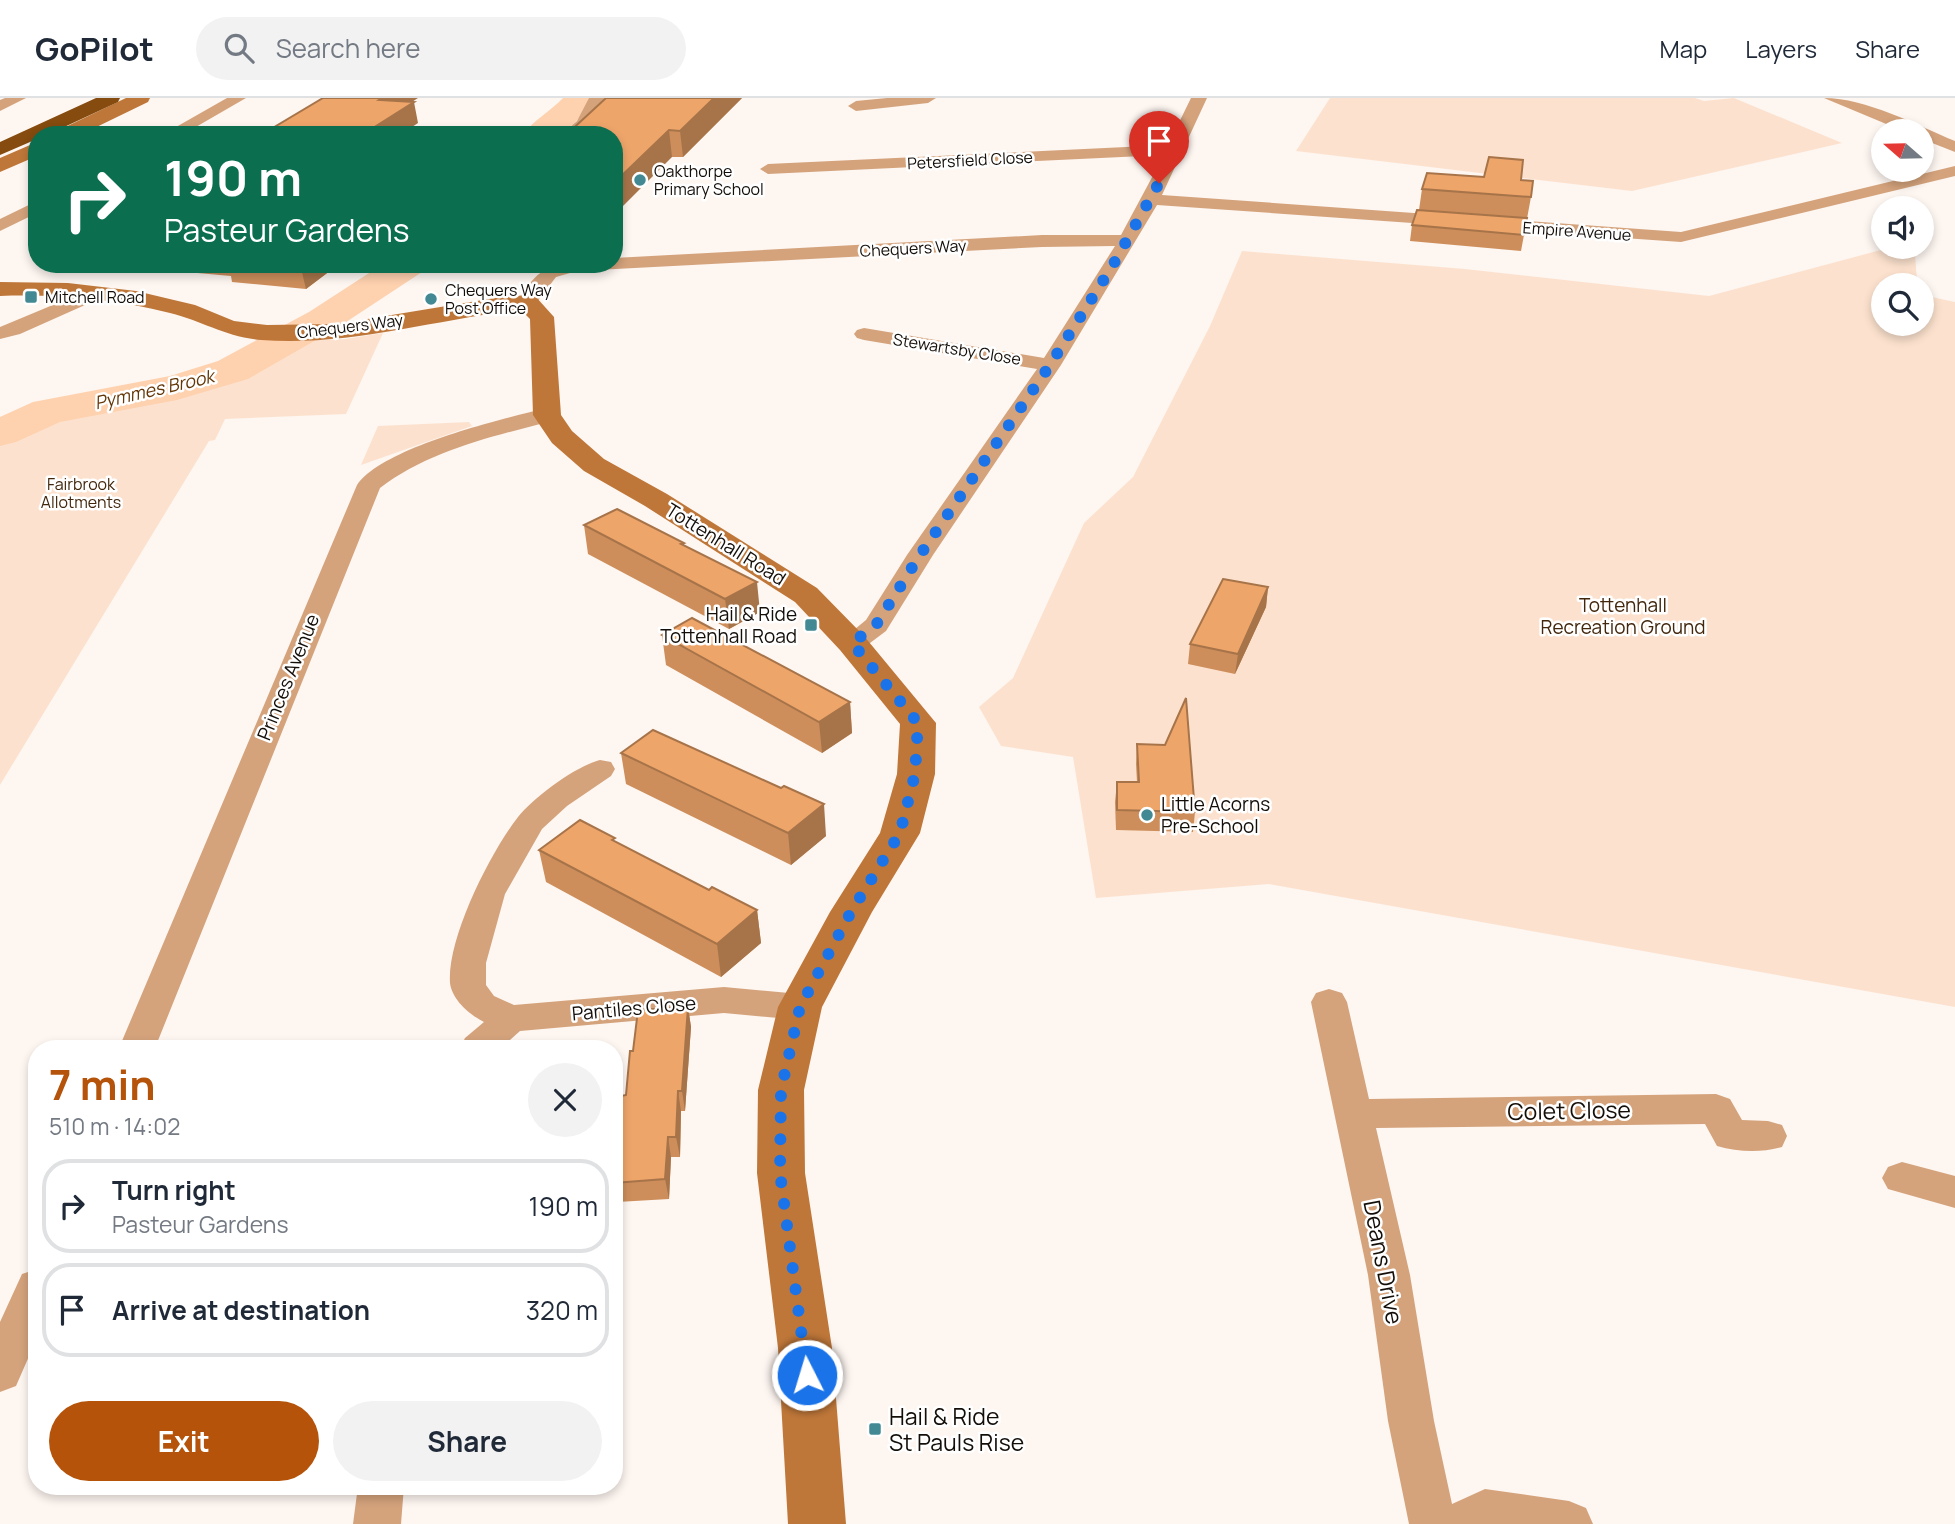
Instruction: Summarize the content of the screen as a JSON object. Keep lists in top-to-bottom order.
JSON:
{
  "streets": {
    "street": [
      "Petersfield Close",
      "Empire Avenue",
      "Chequers Way",
      "Stewartsby Close",
      "Tottenhall Road",
      "Princes Avenue",
      "Pantiles Close",
      "Colet Close",
      "Deans Drive"
    ]
  },
  "crossings": [
    ["Tottenhall Road", "Princes Avenue"],
    ["Tottenhall Road", "Pantiles Close"],
    ["Colet Close", "Deans Drive"]
  ],
  "water": ["Pymmes Brook"],
  "parks": ["Fairbrook Allotments", "Tottenhall Recreation Ground"],
  "places": {
    "other": ["Oakthorpe Primary School", "Chequers Way Post Office", "Little Acorns Pre-School"],
    "transit": ["Mitchell Road", "Hail & Ride Tottenhall Road", "Hail & Ride St Pauls Rise"]
  },
  "north": "left",
  "page": {
    "header": "GoPilot",
    "search": "Search here",
    "nav": ["Map", "Layers", "Share"],
    "turn": ["190 m", "Pasteur Gardens"],
    "heading": ["7 min", "510 m · 14:02"],
    "list": [
      {
        "name": "Turn right",
        "note": "Pasteur Gardens",
        "value": "190 m"
      },
      {
        "name": "Arrive at destination",
        "value": "320 m"
      }
    ],
    "buttons": ["Exit", "Share"]
  }
}
